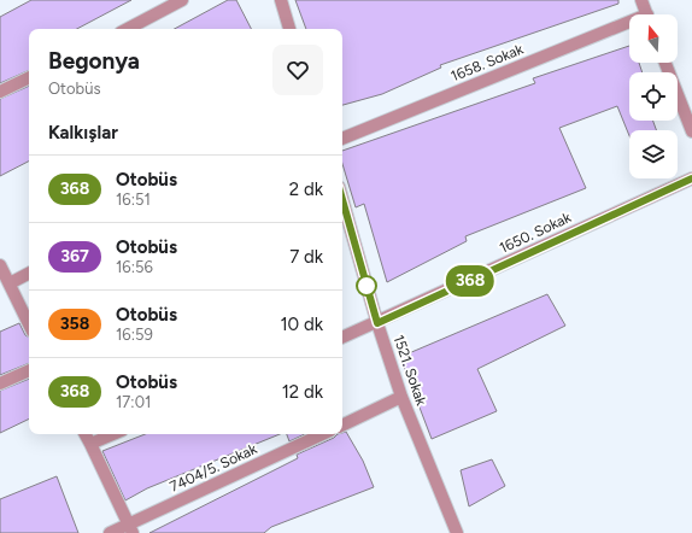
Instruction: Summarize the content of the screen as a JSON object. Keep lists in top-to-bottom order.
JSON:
{
  "streets": {
    "street": [
      "1658. Sokak",
      "1650. Sokak",
      "1521. Sokak",
      "7404/5. Sokak"
    ]
  },
  "crossings": [
    ["1650. Sokak", "1521. Sokak"]
  ],
  "lines": ["bus line 368"],
  "north": "top",
  "page": {
    "on_map": "368",
    "heading": [
      ["Begonya", "Otobüs"],
      "Kalkışlar"
    ],
    "list": [
      {
        "mark": "368",
        "name": "Otobüs",
        "note": "16:51",
        "value": "2 dk"
      },
      {
        "mark": "367",
        "name": "Otobüs",
        "note": "16:56",
        "value": "7 dk"
      },
      {
        "mark": "358",
        "name": "Otobüs",
        "note": "16:59",
        "value": "10 dk"
      },
      {
        "mark": "368",
        "name": "Otobüs",
        "note": "17:01",
        "value": "12 dk"
      }
    ]
  }
}
